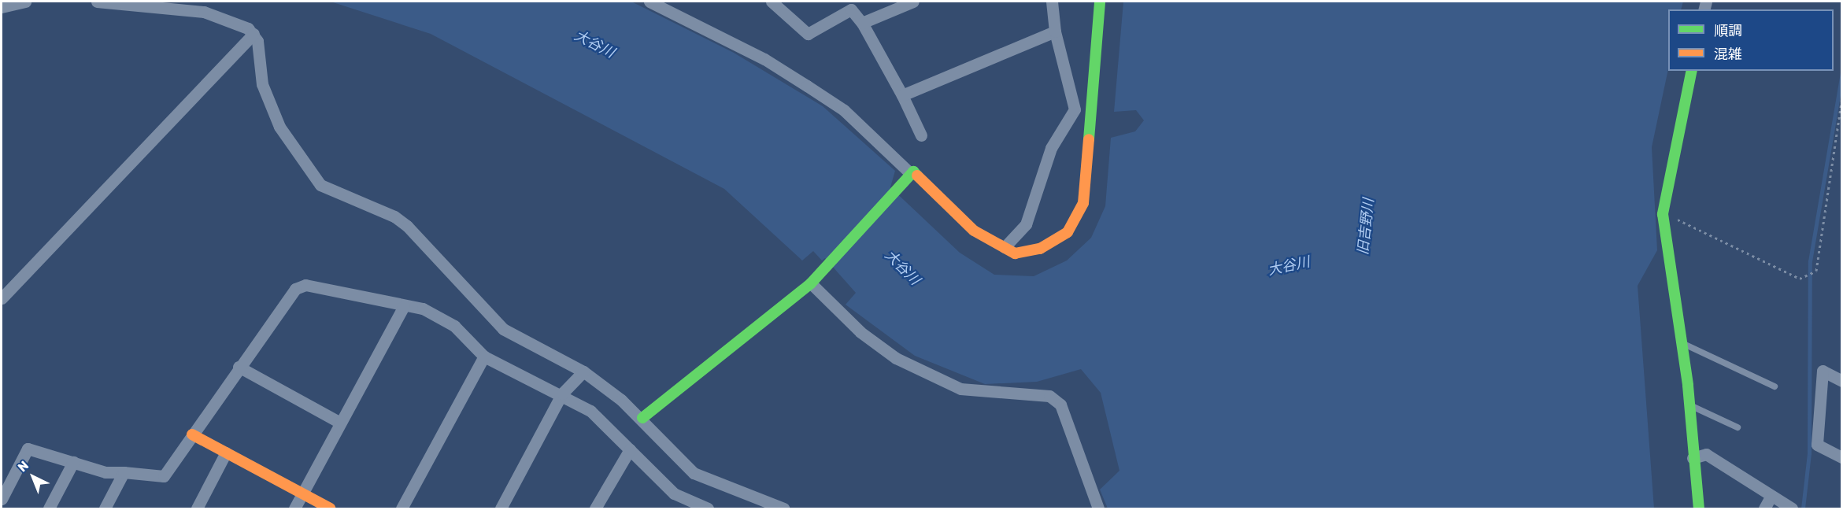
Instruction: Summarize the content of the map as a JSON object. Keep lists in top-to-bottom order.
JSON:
{
  "water": ["大谷川", "旧吉野川"],
  "legend": ["順調", "混雑"],
  "north": "top left"
}
